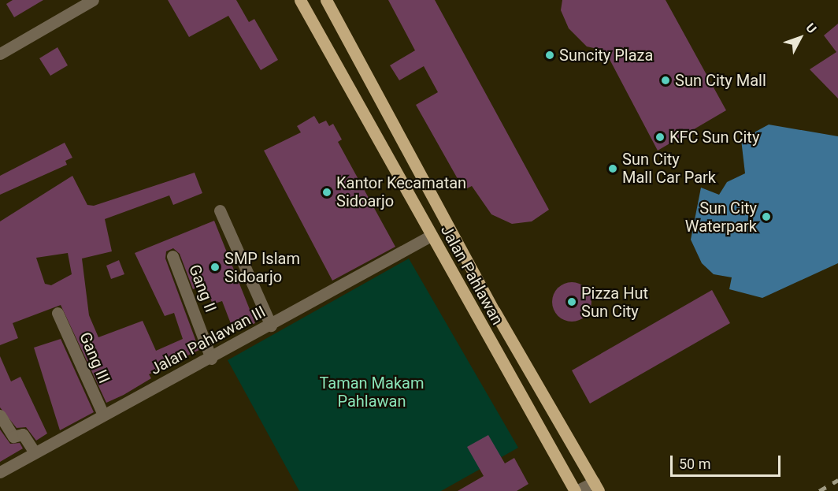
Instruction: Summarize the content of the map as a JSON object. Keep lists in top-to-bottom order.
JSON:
{
  "streets": {
    "main road": ["Jalan Pahlawan"],
    "street": ["Gang II", "Jalan Pahlawan III", "Gang III"]
  },
  "crossings": [
    ["Jalan Pahlawan", "Jalan Pahlawan III"],
    ["Gang II", "Jalan Pahlawan III"],
    ["Jalan Pahlawan III", "Gang III"]
  ],
  "parks": ["Taman Makam Pahlawan"],
  "places": [
    "Suncity Plaza",
    "Sun City Mall",
    "KFC Sun City",
    "Sun City Mall Car Park",
    "Kantor Kecamatan Sidoarjo",
    "Sun City Waterpark",
    "SMP Islam Sidoarjo",
    "Pizza Hut Sun City"
  ],
  "scale_bar": "50 m",
  "north": "top right"
}
